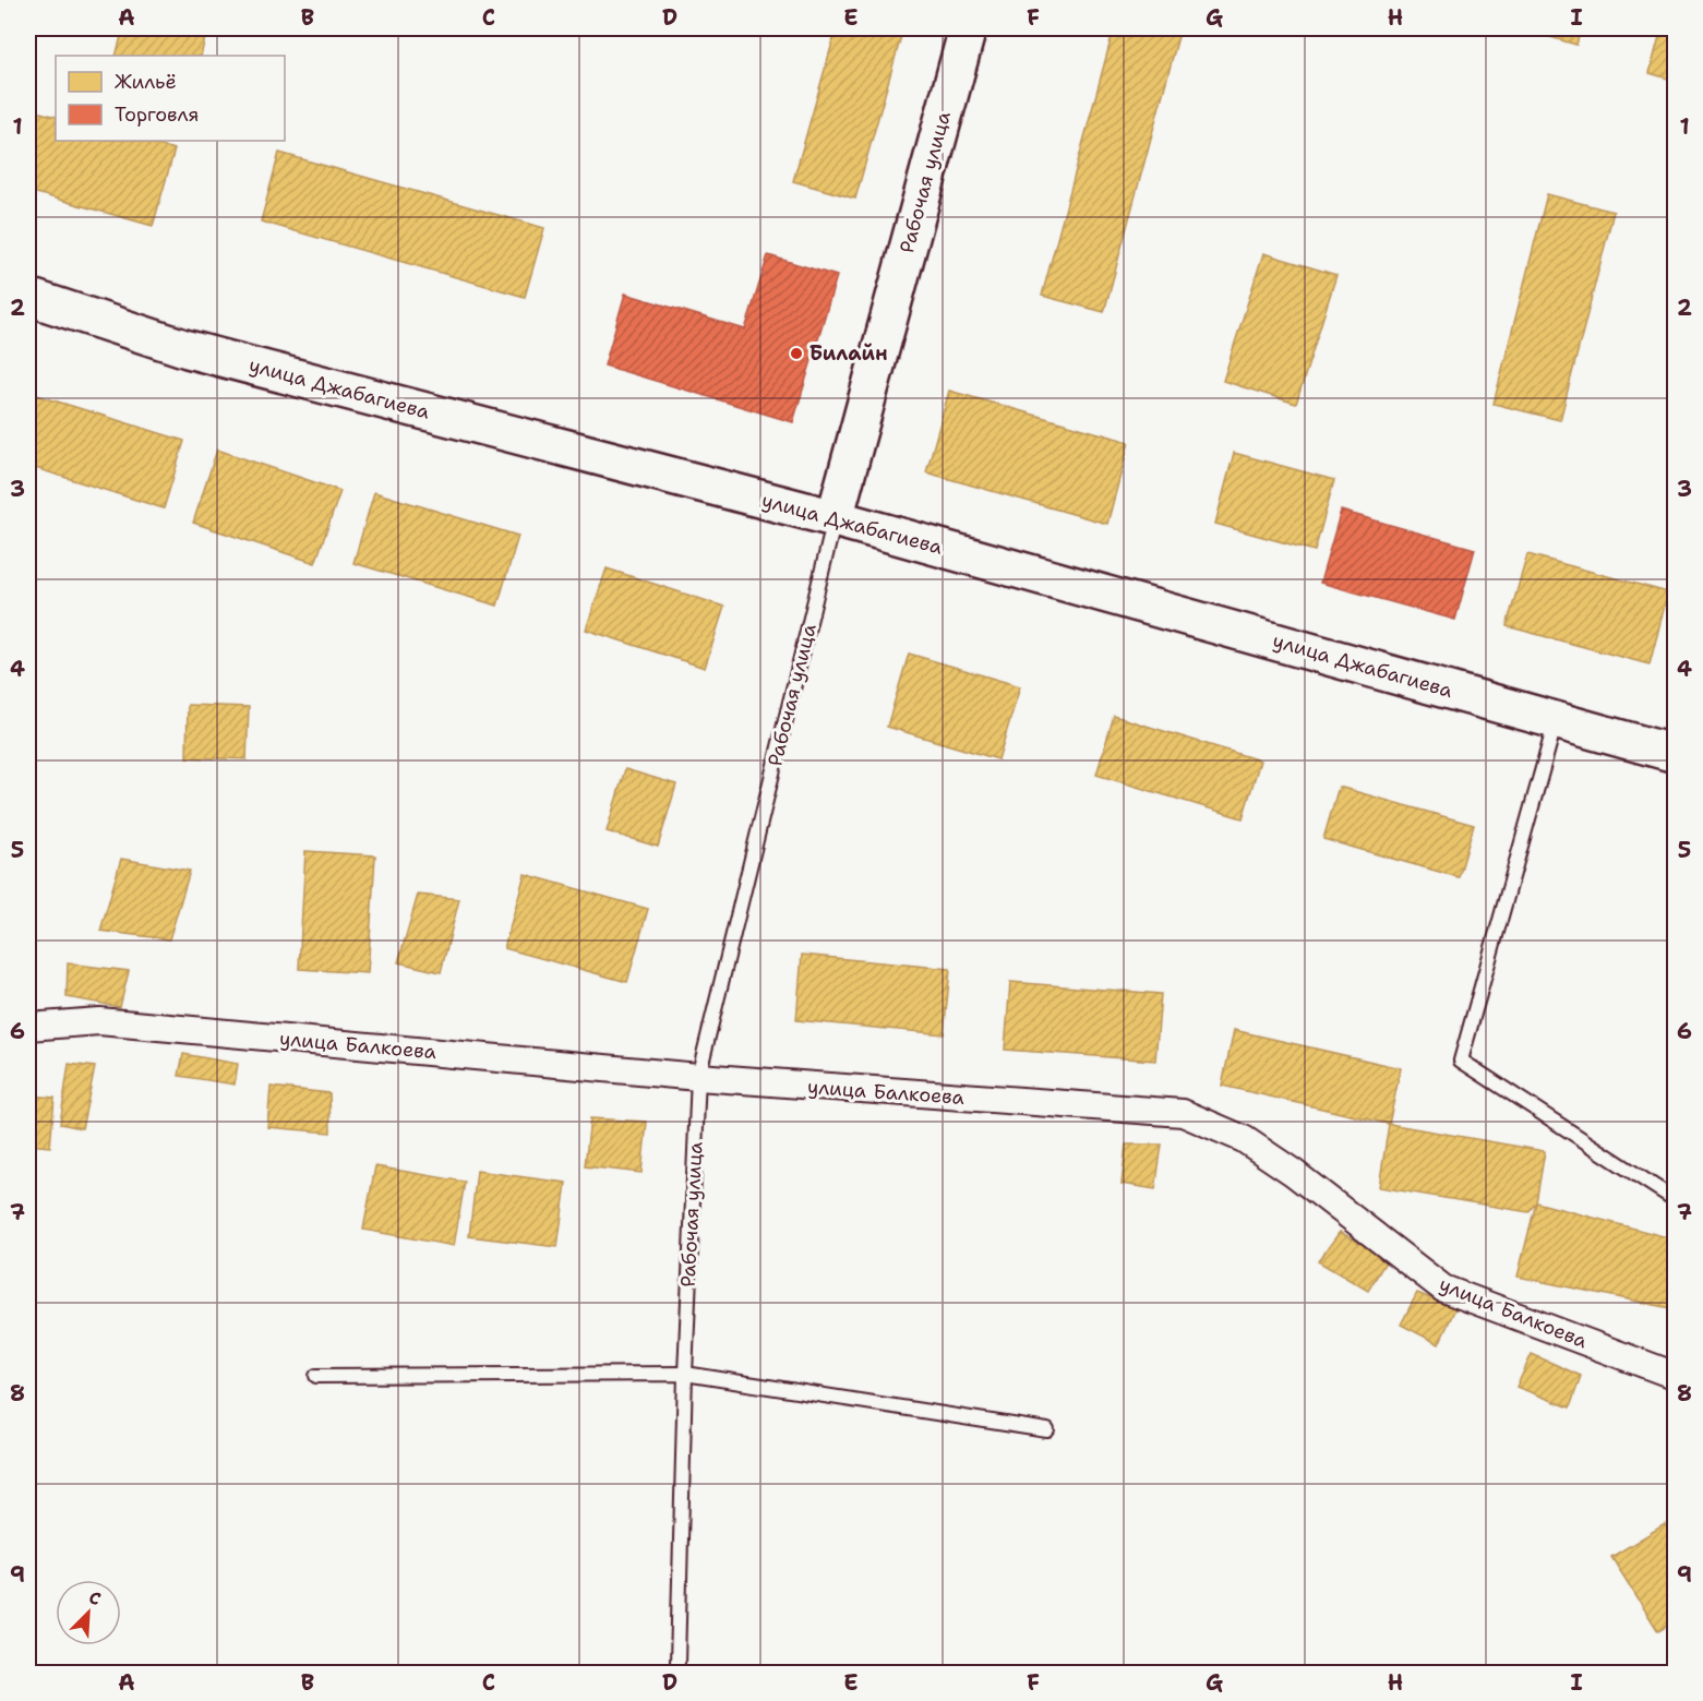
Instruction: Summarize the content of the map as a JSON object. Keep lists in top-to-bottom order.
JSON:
{
  "streets": {
    "main road": ["Рабочая улица", "улица Джабагиева"],
    "street": ["улица Балкоева"]
  },
  "crossings": [
    ["Рабочая улица", "улица Джабагиева"],
    ["Рабочая улица", "улица Балкоева"]
  ],
  "places": ["Билайн"],
  "legend": ["Жильё", "Торговля"],
  "north": "top right",
  "grid": {
    "columns": [
      "A",
      "B",
      "C",
      "D",
      "E",
      "F",
      "G",
      "H",
      "I"
    ],
    "rows": [
      "1",
      "2",
      "3",
      "4",
      "5",
      "6",
      "7",
      "8",
      "9"
    ]
  }
}
